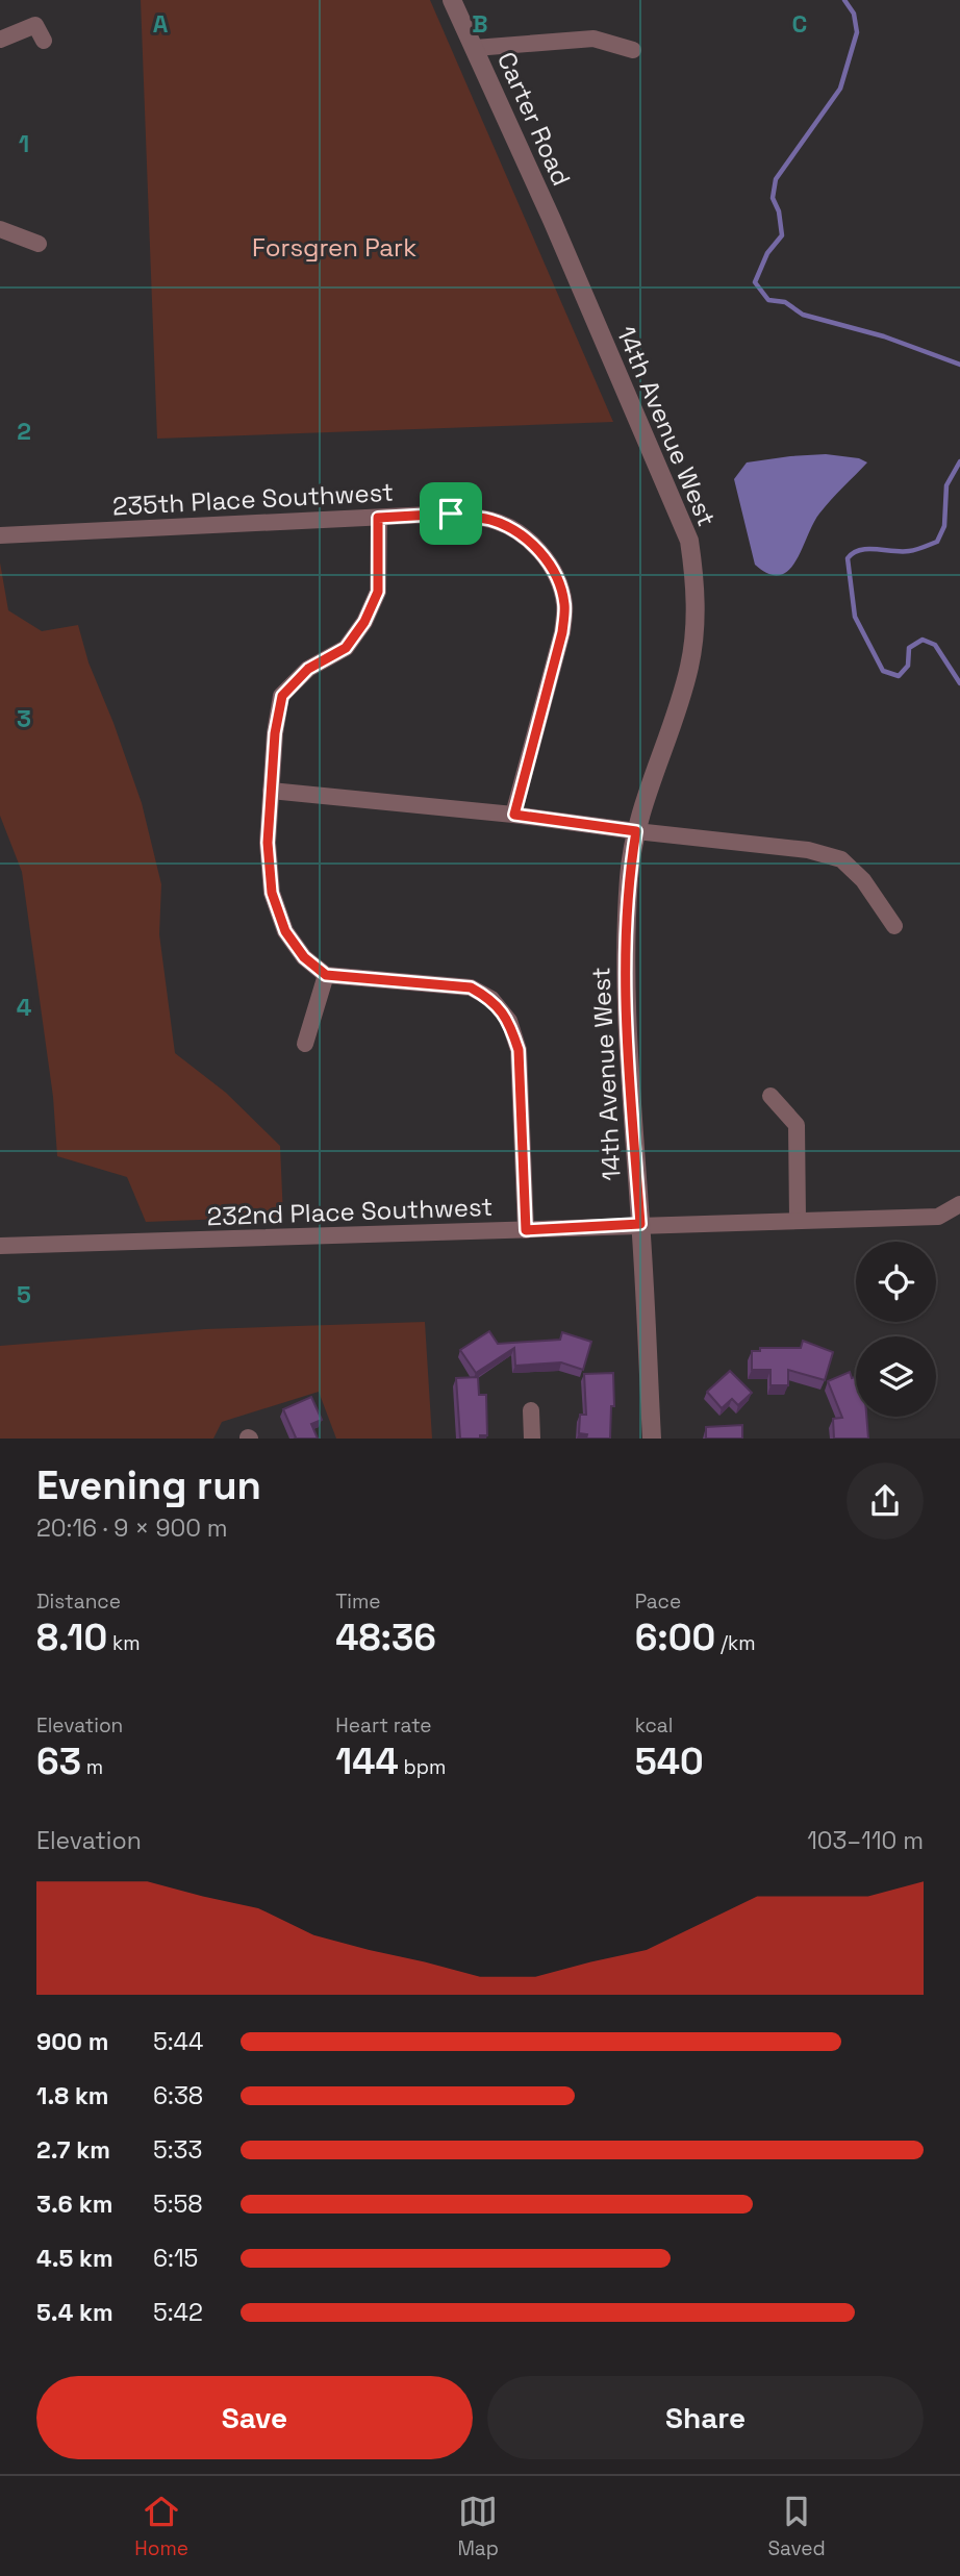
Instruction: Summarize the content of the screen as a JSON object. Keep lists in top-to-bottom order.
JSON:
{
  "streets": {
    "street": [
      "Carter Road",
      "14th Avenue West",
      "235th Place Southwest",
      "232nd Place Southwest"
    ]
  },
  "crossings": [
    ["Carter Road", "14th Avenue West"],
    ["14th Avenue West", "232nd Place Southwest"]
  ],
  "parks": ["Forsgren Park"],
  "page": {
    "heading": ["Evening run", "20:16 · 9 × 900 m"],
    "stats": [
      ["Distance", "8.10 km"],
      ["Time", "48:36"],
      ["Pace", "6:00 /km"],
      ["Elevation", "63 m"],
      ["Heart rate", "144 bpm"],
      ["kcal", "540"]
    ],
    "chart": ["Elevation", "103–110 m"],
    "list": [
      {
        "name": "900 m",
        "note": "5:44"
      },
      {
        "name": "1.8 km",
        "note": "6:38"
      },
      {
        "name": "2.7 km",
        "note": "5:33"
      },
      {
        "name": "3.6 km",
        "note": "5:58"
      },
      {
        "name": "4.5 km",
        "note": "6:15"
      },
      {
        "name": "5.4 km",
        "note": "5:42"
      }
    ],
    "buttons": ["Save", "Share"],
    "tabs": ["Home", "Map", "Saved"]
  },
  "grid": {
    "columns": ["A", "B", "C"],
    "rows": [
      "1",
      "2",
      "3",
      "4",
      "5"
    ]
  }
}
